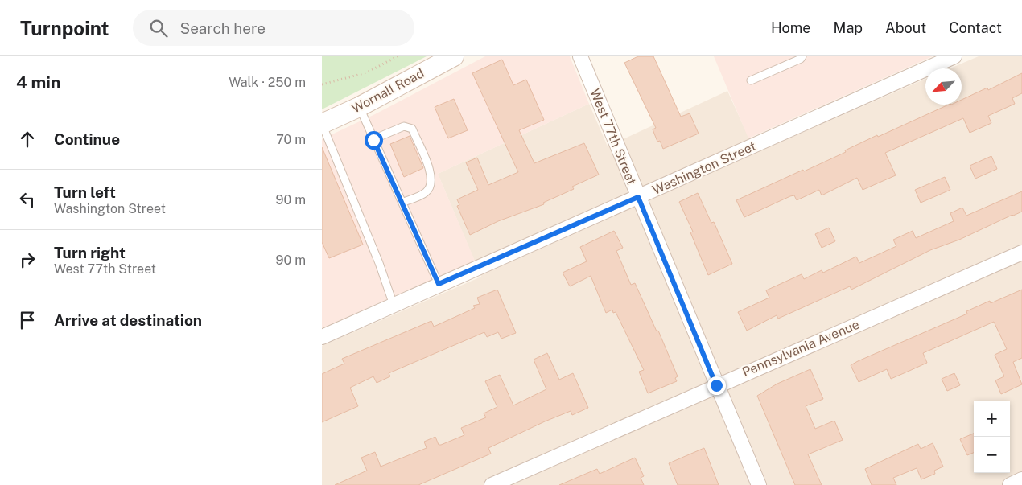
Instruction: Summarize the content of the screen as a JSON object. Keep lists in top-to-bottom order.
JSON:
{
  "streets": {
    "main road": ["Wornall Road"],
    "street": ["West 77th Street", "Washington Street", "Pennsylvania Avenue"]
  },
  "crossings": [
    ["West 77th Street", "Washington Street"],
    ["West 77th Street", "Pennsylvania Avenue"]
  ],
  "north": "bottom left",
  "page": {
    "header": "Turnpoint",
    "search": "Search here",
    "nav": [
      "Home",
      "Map",
      "About",
      "Contact"
    ],
    "heading": ["4 min", "Walk · 250 m"],
    "list": [
      ["Continue", "70 m"],
      ["Turn left", "Washington Street", "90 m"],
      ["Turn right", "West 77th Street", "90 m"],
      "Arrive at destination"
    ],
    "map_buttons": ["+", "−"]
  }
}
